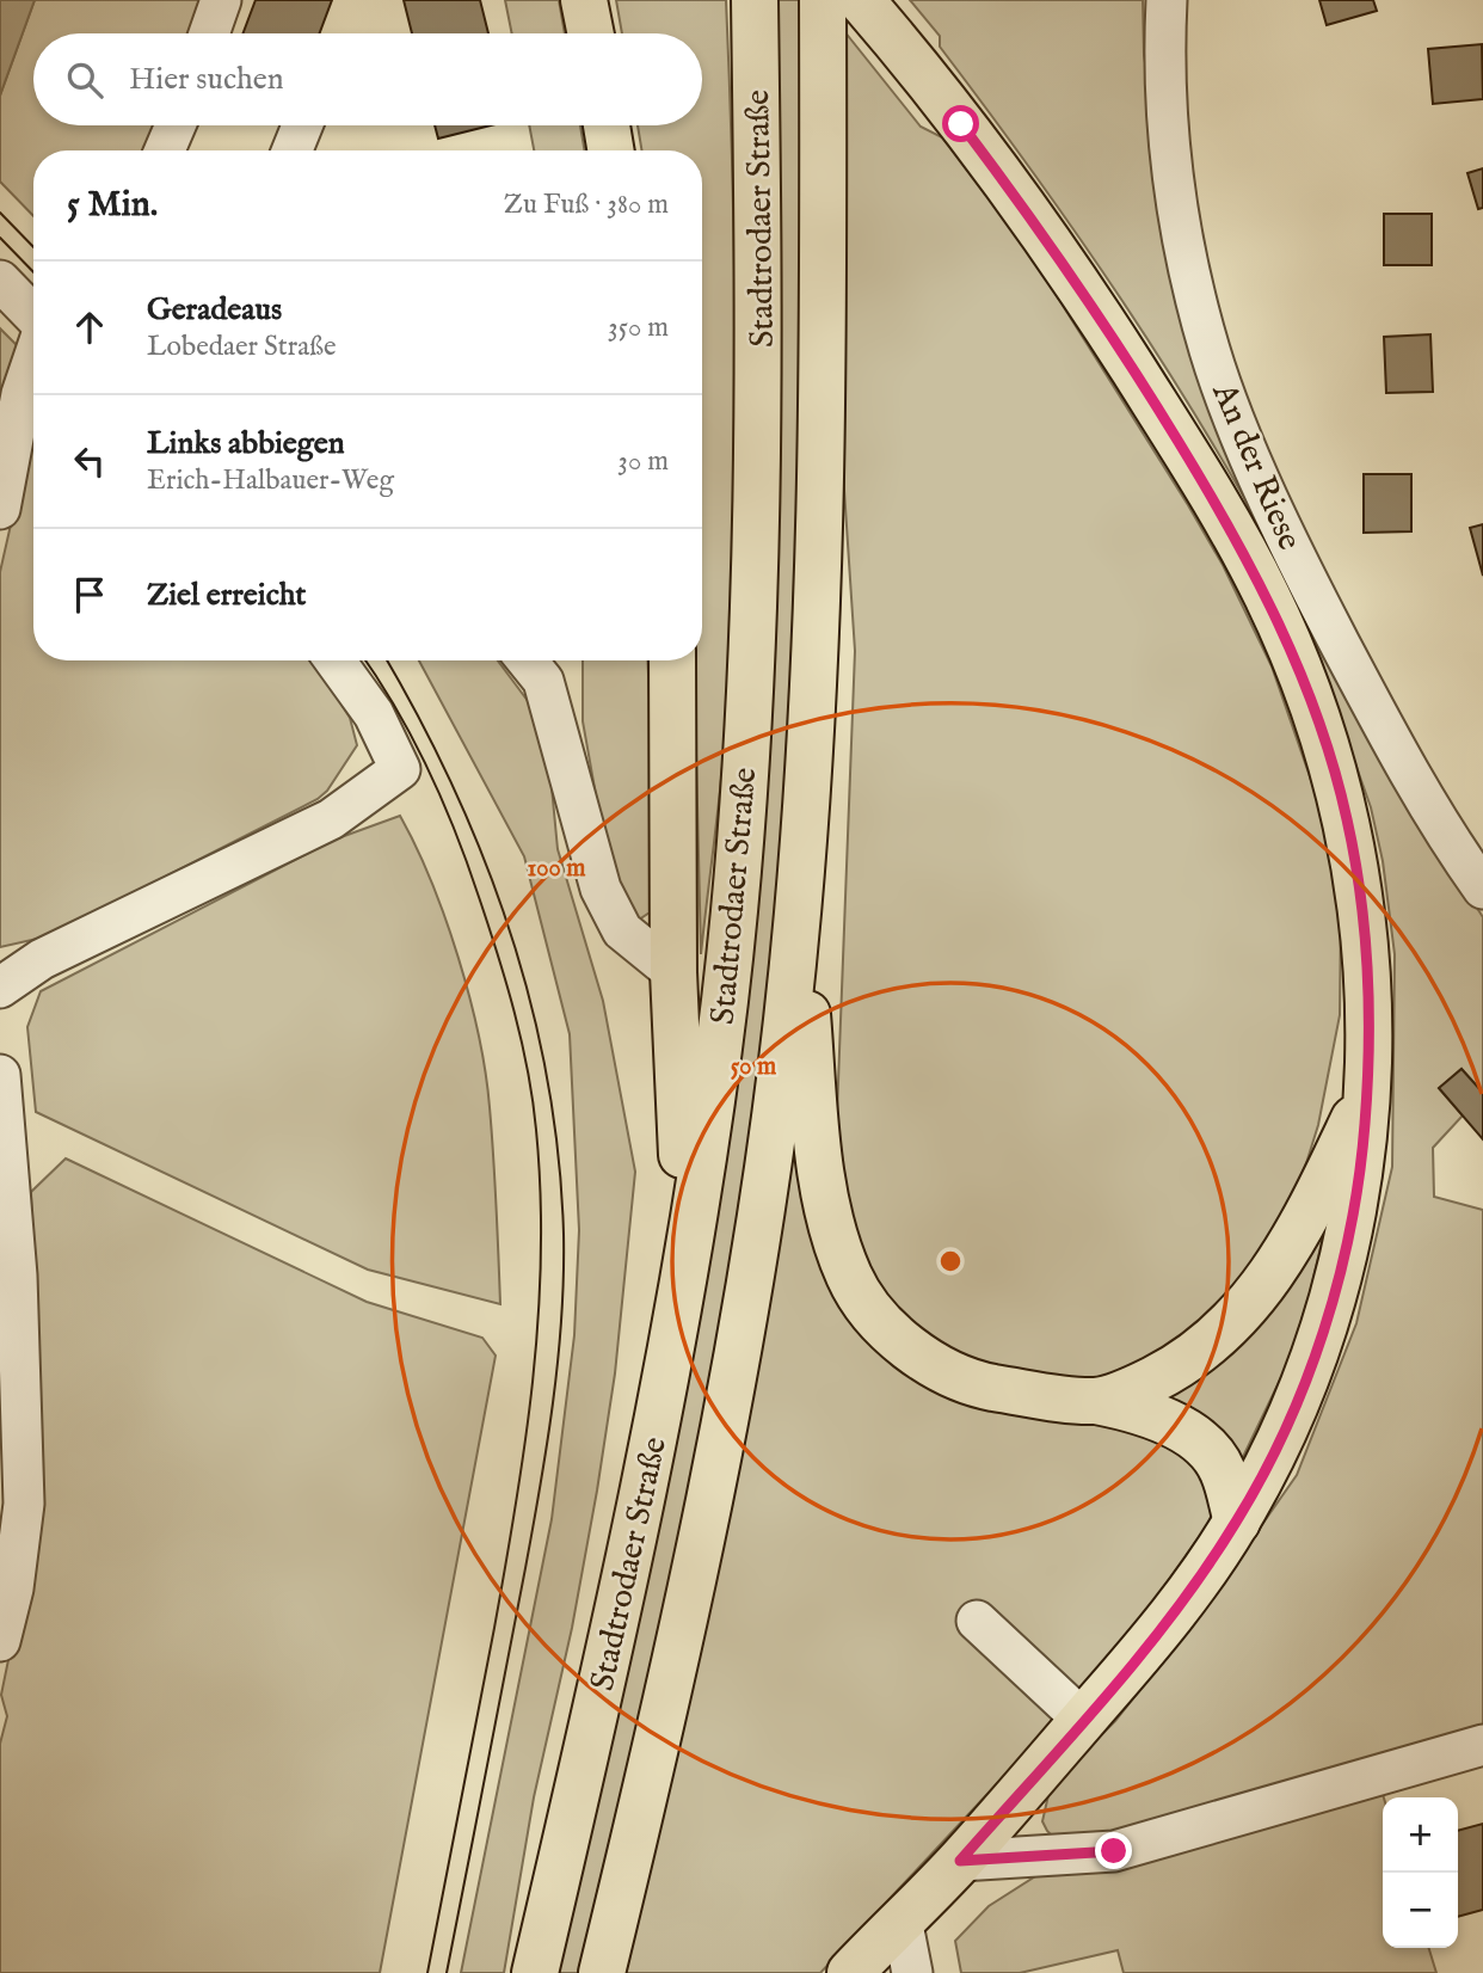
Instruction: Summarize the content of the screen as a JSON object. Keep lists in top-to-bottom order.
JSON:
{
  "streets": {
    "main road": ["Stadtrodaer Straße"],
    "street": ["An der Riese"]
  },
  "page": {
    "search": "Hier suchen",
    "heading": ["5 Min.", "Zu Fuß · 380 m"],
    "list": [
      ["Geradeaus", "Lobedaer Straße", "350 m"],
      ["Links abbiegen", "Erich-Halbauer-Weg", "30 m"],
      "Ziel erreicht"
    ],
    "map_buttons": ["+", "−"]
  },
  "rings": ["100 m", "50 m"]
}
